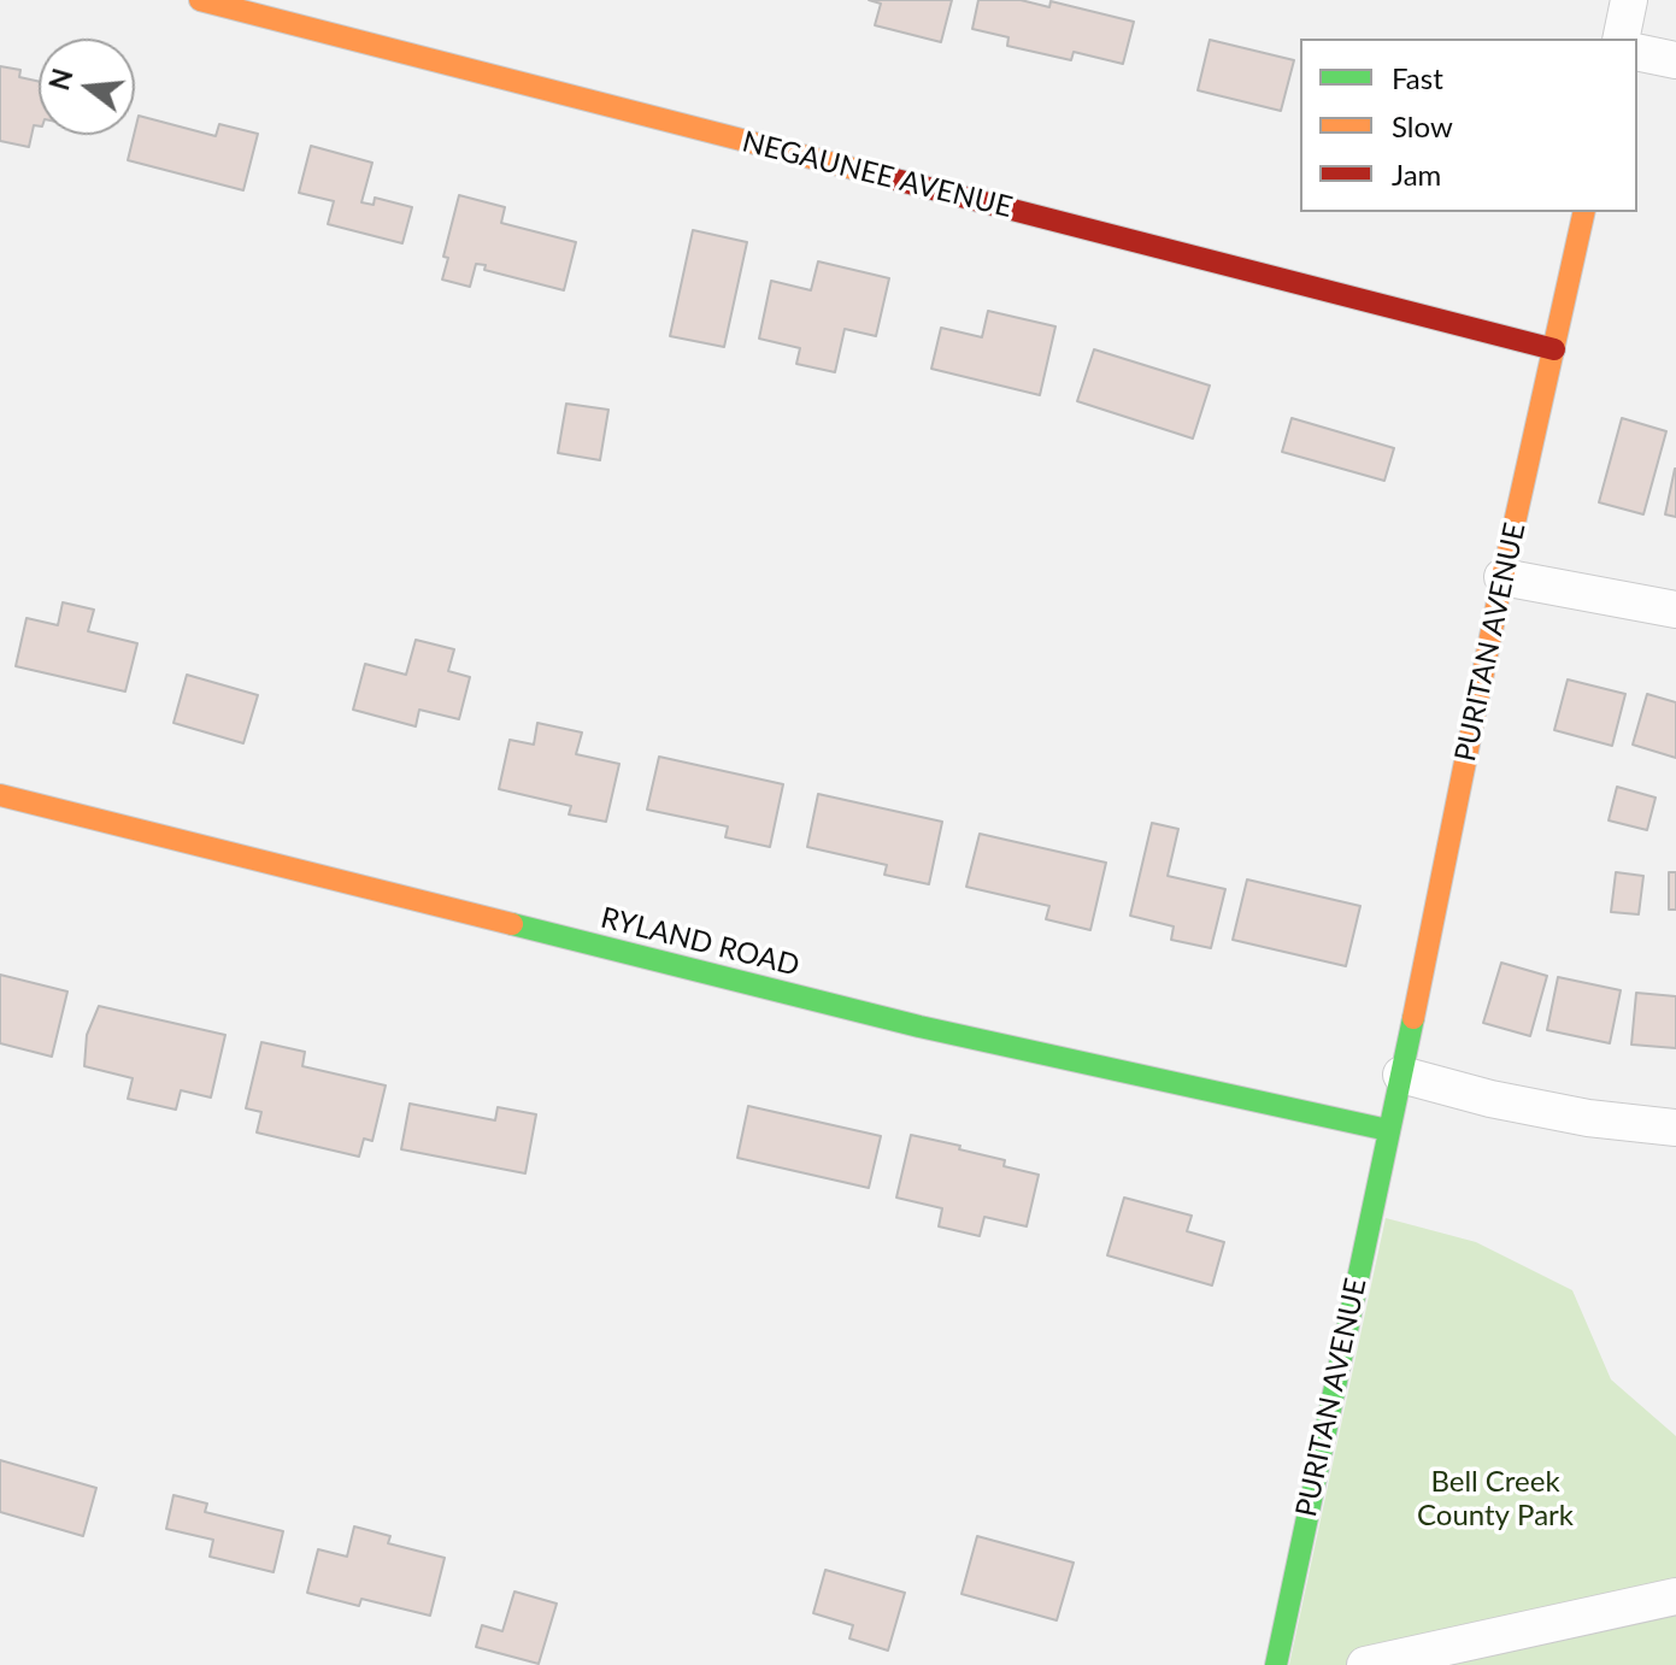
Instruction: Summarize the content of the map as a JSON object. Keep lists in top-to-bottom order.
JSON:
{
  "streets": {
    "street": ["NEGAUNEE AVENUE", "PURITAN AVENUE", "RYLAND ROAD"]
  },
  "crossings": [
    ["NEGAUNEE AVENUE", "PURITAN AVENUE"],
    ["PURITAN AVENUE", "RYLAND ROAD"]
  ],
  "parks": ["Bell Creek County Park"],
  "legend": ["Fast", "Slow", "Jam"],
  "north": "left"
}
